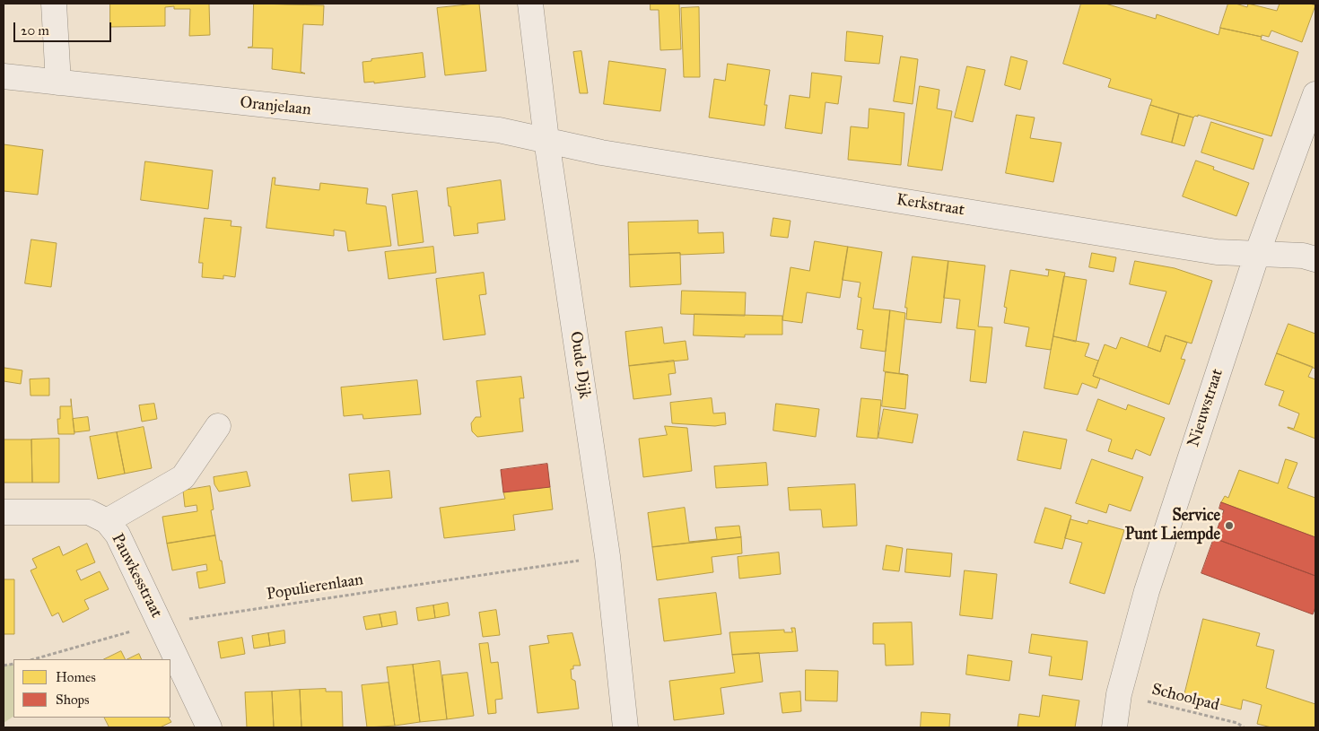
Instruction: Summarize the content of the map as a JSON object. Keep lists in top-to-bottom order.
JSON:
{
  "streets": {
    "street": [
      "Oranjelaan",
      "Kerkstraat",
      "Oude Dijk",
      "Nieuwstraat",
      "Pauwkesstraat"
    ],
    "path": ["Populierenlaan", "Schoolpad"]
  },
  "crossings": [
    ["Oranjelaan", "Kerkstraat"],
    ["Oranjelaan", "Oude Dijk"],
    ["Kerkstraat", "Oude Dijk"],
    ["Kerkstraat", "Nieuwstraat"],
    ["Oude Dijk", "Populierenlaan"],
    ["Nieuwstraat", "Schoolpad"],
    ["Pauwkesstraat", "Populierenlaan"]
  ],
  "places": ["Service Punt Liempde"],
  "legend": ["Homes", "Shops"],
  "scale_bar": "20 m"
}
